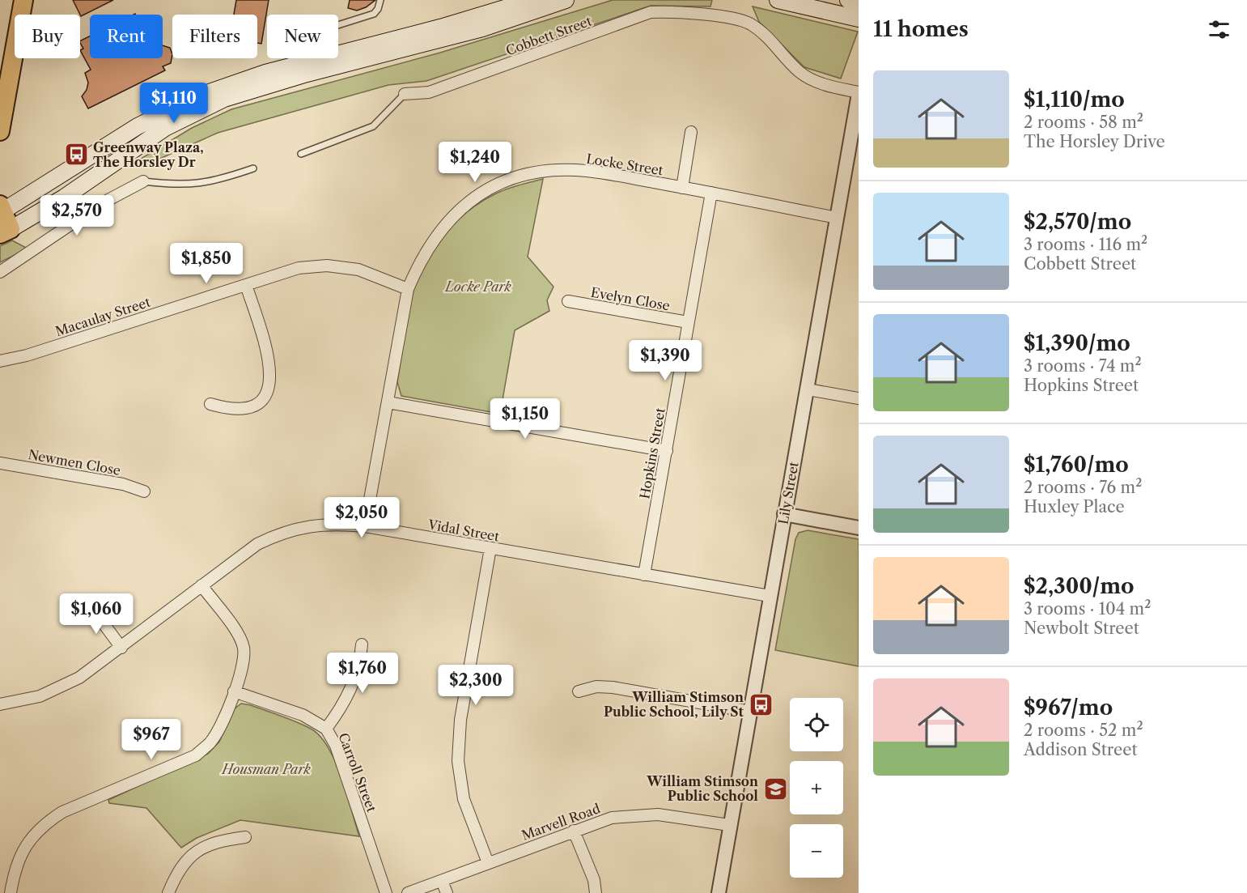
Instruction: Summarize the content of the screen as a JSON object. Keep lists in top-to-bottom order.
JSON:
{
  "streets": {
    "street": [
      "Cobbett Street",
      "Locke Street",
      "Evelyn Close",
      "Macaulay Street",
      "Hopkins Street",
      "Newmen Close",
      "Lily Street",
      "Vidal Street",
      "Carroll Street",
      "Marvell Road"
    ]
  },
  "crossings": [
    ["Cobbett Street", "Lily Street"],
    ["Locke Street", "Macaulay Street"],
    ["Locke Street", "Hopkins Street"],
    ["Locke Street", "Lily Street"],
    ["Locke Street", "Vidal Street"],
    ["Evelyn Close", "Hopkins Street"],
    ["Hopkins Street", "Vidal Street"],
    ["Lily Street", "Vidal Street"],
    ["Lily Street", "Marvell Road"]
  ],
  "parks": ["Locke Park", "Housman Park"],
  "places": {
    "bus stop": ["Greenway Plaza, The Horsley Dr", "William Stimson Public School, Lily St"],
    "school or university": ["William Stimson Public School"]
  },
  "page": {
    "heading": "11 homes",
    "chip": [
      "Buy",
      "Rent",
      "Filters",
      "New"
    ],
    "list": [
      {
        "name": "$1,110/mo",
        "note": "2 rooms · 58 m² · The Horsley Drive"
      },
      {
        "name": "$2,570/mo",
        "note": "3 rooms · 116 m² · Cobbett Street"
      },
      {
        "name": "$1,390/mo",
        "note": "3 rooms · 74 m² · Hopkins Street"
      },
      {
        "name": "$1,760/mo",
        "note": "2 rooms · 76 m² · Huxley Place"
      },
      {
        "name": "$2,300/mo",
        "note": "3 rooms · 104 m² · Newbolt Street"
      },
      {
        "name": "$967/mo",
        "note": "2 rooms · 52 m² · Addison Street"
      }
    ],
    "price": [
      "$1,110",
      "$1,240",
      "$2,570",
      "$1,850",
      "$1,390",
      "$1,150",
      "$2,050",
      "$1,060",
      "$1,760",
      "$2,300",
      "$967"
    ],
    "map_buttons": ["+", "−"]
  }
}
